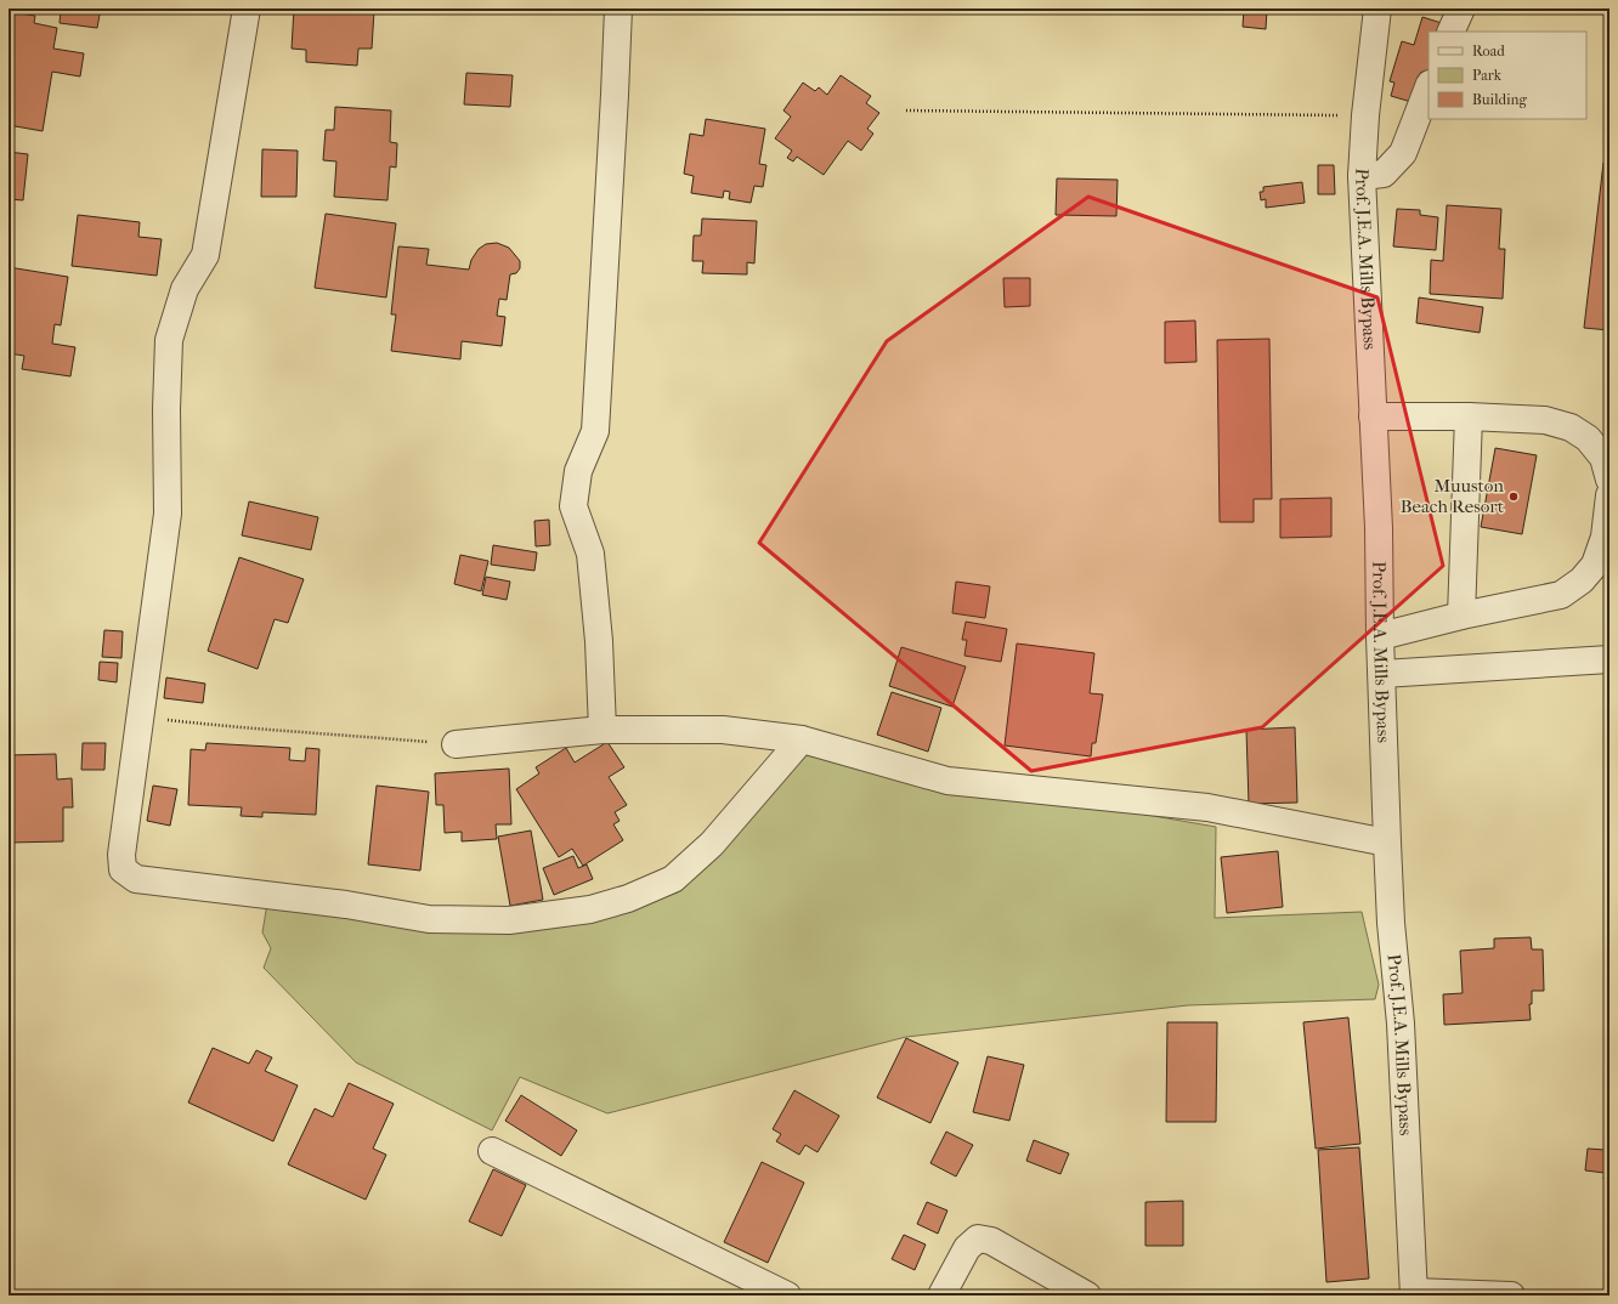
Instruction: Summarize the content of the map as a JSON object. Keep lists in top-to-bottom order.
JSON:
{
  "streets": {
    "street": ["Prof. J.E.A. Mills Bypass"]
  },
  "places": ["Muuston Beach Resort"],
  "legend": ["Road", "Park", "Building"]
}
